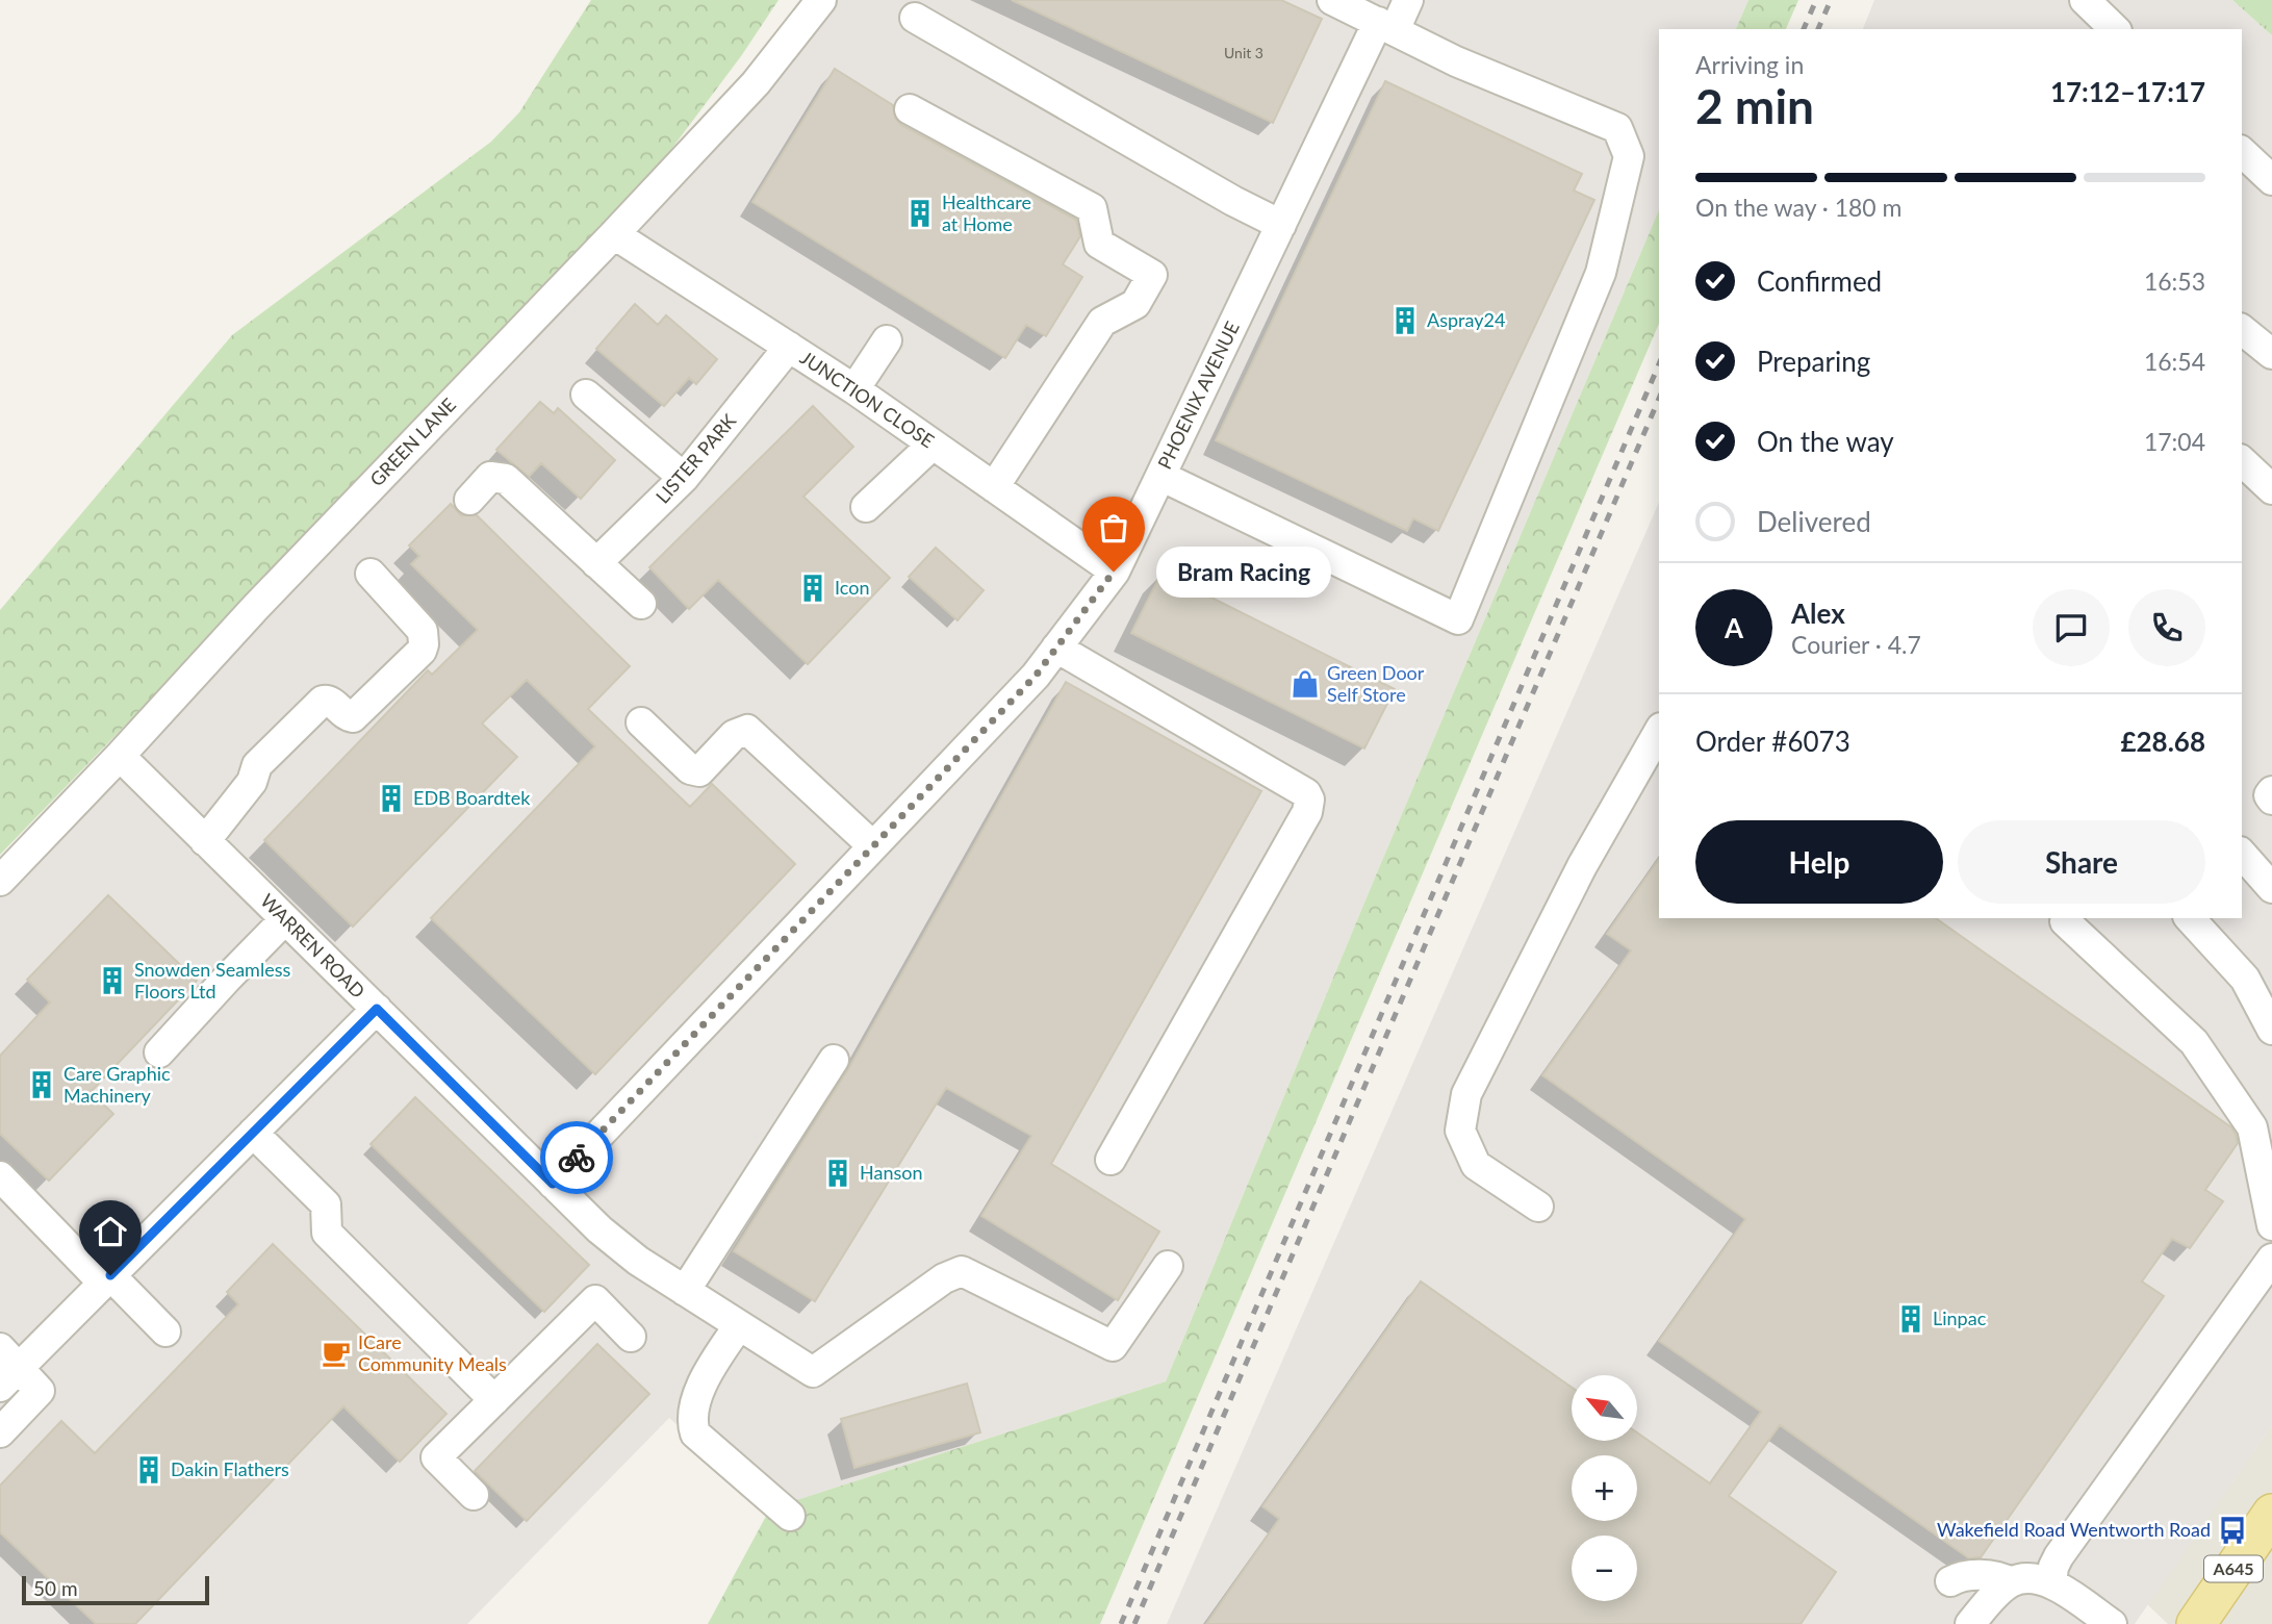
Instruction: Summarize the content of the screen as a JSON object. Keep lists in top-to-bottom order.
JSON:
{
  "streets": {
    "main road": ["A645"],
    "street": [
      "PHOENIX AVENUE",
      "JUNCTION CLOSE",
      "GREEN LANE",
      "LISTER PARK",
      "WARREN ROAD"
    ]
  },
  "crossings": [
    ["PHOENIX AVENUE", "JUNCTION CLOSE"],
    ["PHOENIX AVENUE", "WARREN ROAD"],
    ["JUNCTION CLOSE", "GREEN LANE"],
    ["JUNCTION CLOSE", "LISTER PARK"],
    ["GREEN LANE", "WARREN ROAD"]
  ],
  "places": {
    "building": [
      "Healthcare at Home",
      "Aspray24",
      "Icon",
      "EDB Boardtek",
      "Snowden Seamless Floors Ltd",
      "Care Graphic Machinery",
      "Hanson",
      "Linpac",
      "Dakin Flathers"
    ],
    "other": ["Bram Racing"],
    "shop": ["Green Door Self Store"],
    "cafe": ["ICare Community Meals"],
    "bus stop": ["Wakefield Road Wentworth Road"]
  },
  "house_numbers": ["Unit 3"],
  "scale_bar": "50 m",
  "north": "top left",
  "page": {
    "heading": ["2 min", "Arriving in", "17:12–17:17"],
    "panel": [
      "Alex",
      "Courier · 4.7",
      "Order #6073",
      "£28.68"
    ],
    "bar": "On the way · 180 m",
    "list": [
      ["Confirmed", "16:53"],
      ["Preparing", "16:54"],
      ["On the way", "17:04"],
      "Delivered"
    ],
    "bubble": "Bram Racing",
    "round": "A",
    "buttons": ["Help", "Share"],
    "map_buttons": ["+", "−"],
    "scale": "50 m"
  }
}
